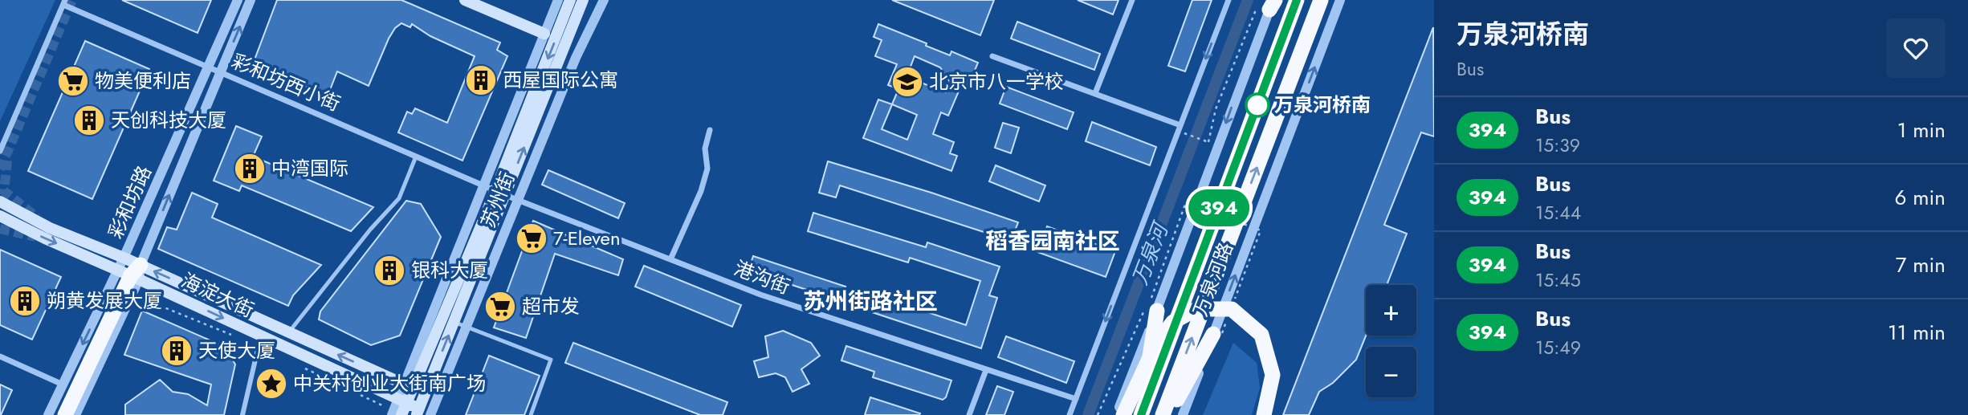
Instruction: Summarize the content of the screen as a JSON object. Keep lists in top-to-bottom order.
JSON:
{
  "streets": {
    "highway": ["万泉河路"],
    "main road": ["苏州街", "海淀大街"],
    "street": ["彩和坊西小街", "彩和坊路", "港沟街"]
  },
  "crossings": [
    ["彩和坊西小街", "苏州街"],
    ["彩和坊西小街", "彩和坊路"],
    ["彩和坊西小街", "港沟街"],
    ["苏州街", "港沟街"],
    ["苏州街", "海淀大街"],
    ["彩和坊路", "海淀大街"]
  ],
  "districts": ["稻香园南社区", "苏州街路社区"],
  "water": ["万泉河"],
  "places": {
    "building": [
      "西屋国际公寓",
      "天创科技大厦",
      "中湾国际",
      "银科大厦",
      "朔黄发展大厦",
      "天使大厦"
    ],
    "supermarket": ["物美便利店", "7-Eleven", "超市发"],
    "school or university": ["北京市八一学校"],
    "other": ["万泉河桥南"],
    "place": ["中关村创业大街南广场"]
  },
  "lines": ["bus line 394"],
  "page": {
    "on_map": "394",
    "heading": ["万泉河桥南", "Bus"],
    "list": [
      {
        "mark": "394",
        "name": "Bus",
        "note": "15:39",
        "value": "1 min"
      },
      {
        "mark": "394",
        "name": "Bus",
        "note": "15:44",
        "value": "6 min"
      },
      {
        "mark": "394",
        "name": "Bus",
        "note": "15:45",
        "value": "7 min"
      },
      {
        "mark": "394",
        "name": "Bus",
        "note": "15:49",
        "value": "11 min"
      }
    ],
    "map_buttons": ["+", "−"]
  }
}
